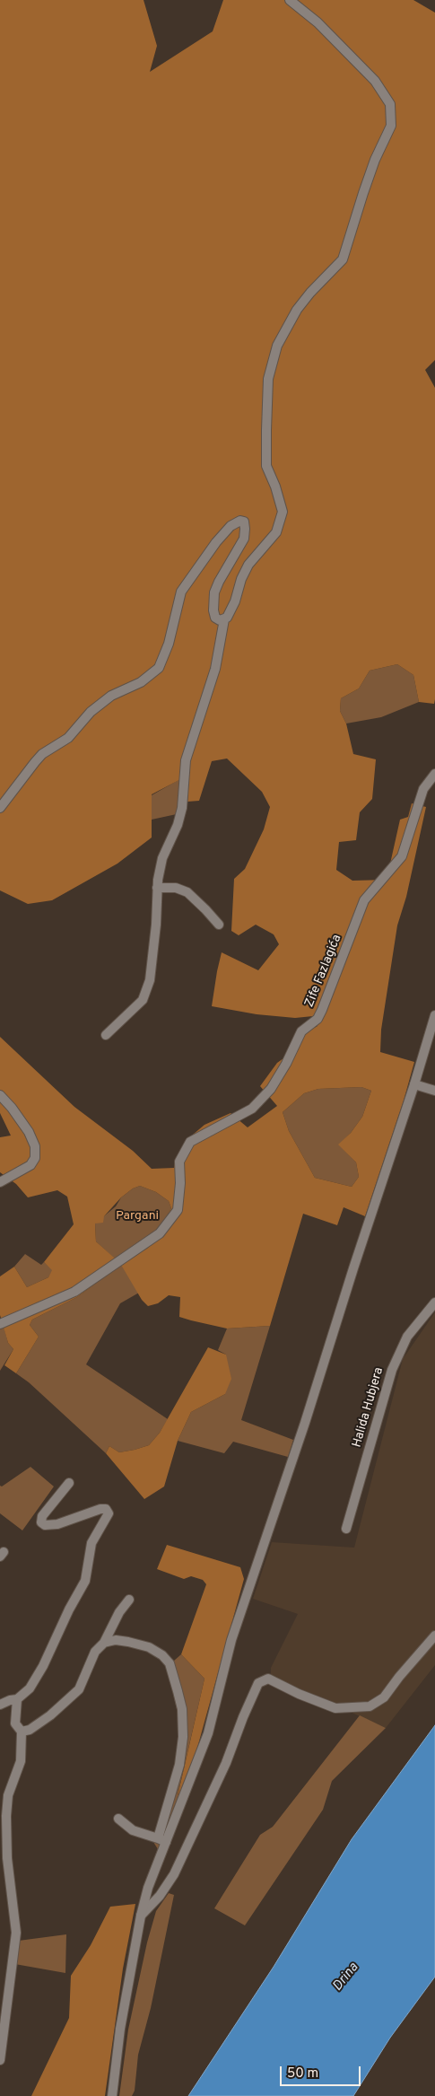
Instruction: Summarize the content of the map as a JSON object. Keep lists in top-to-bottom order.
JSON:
{
  "streets": {
    "street": ["Zife Fazlagića", "Halida Hubjera"]
  },
  "water": ["Drina"],
  "parks": ["Pargani"],
  "scale_bar": "50 m"
}
